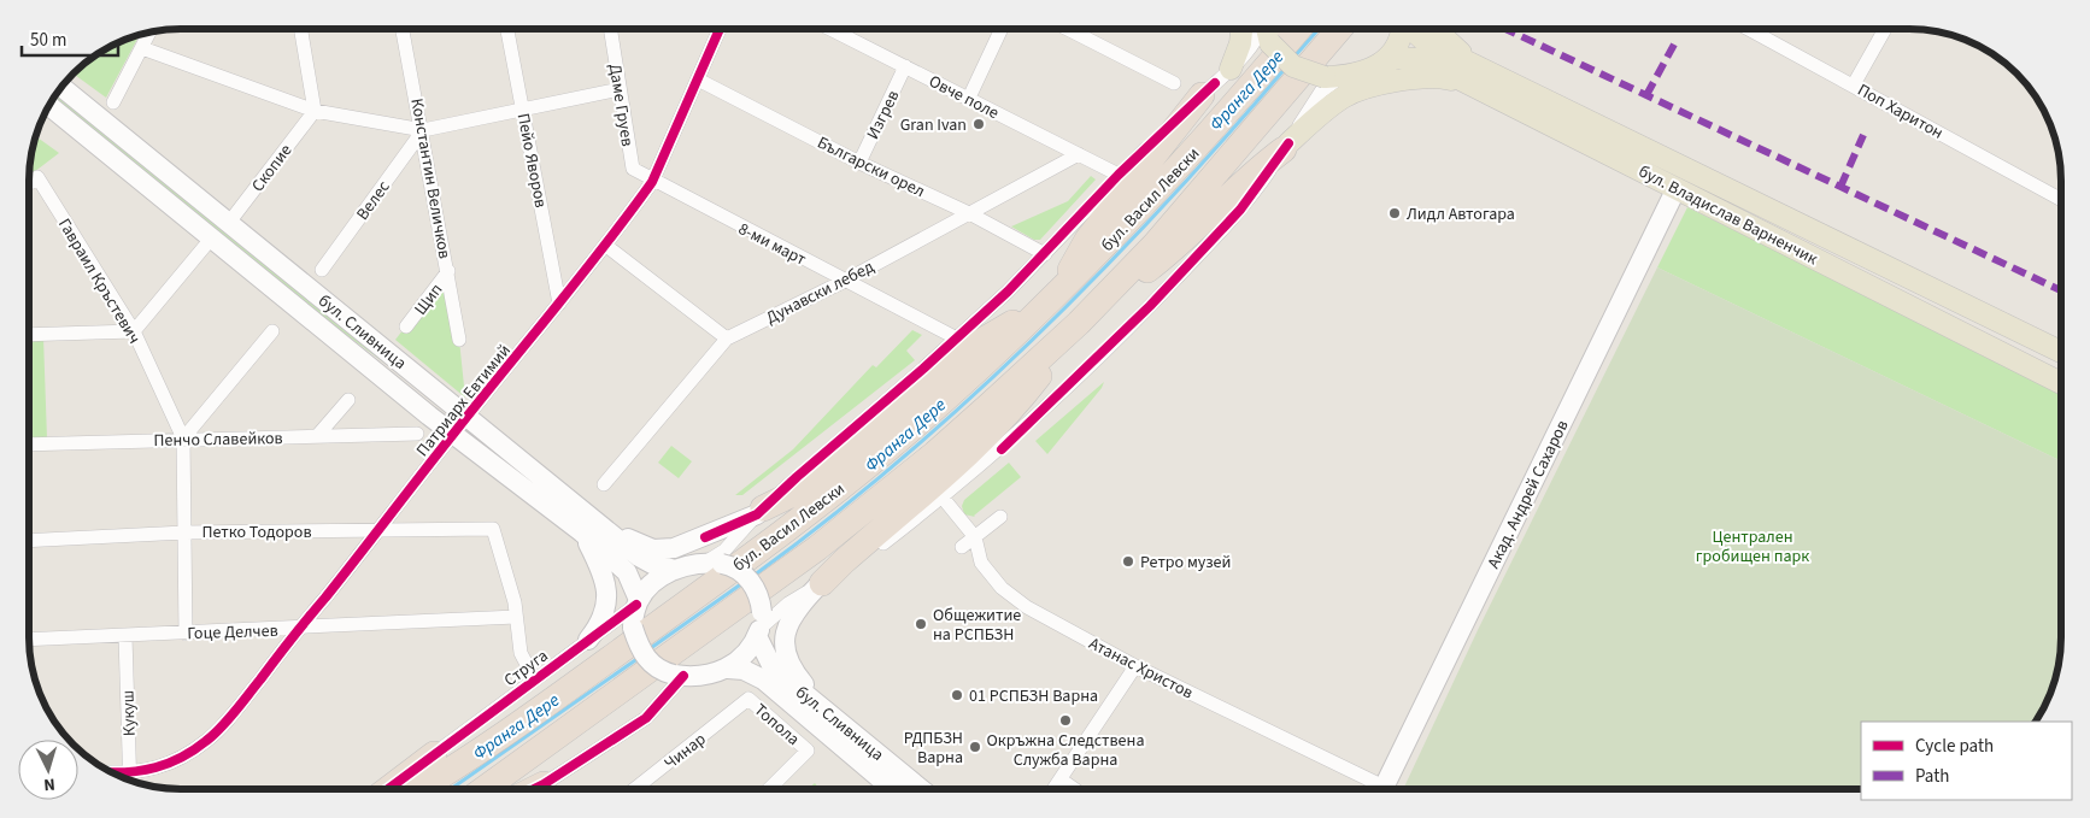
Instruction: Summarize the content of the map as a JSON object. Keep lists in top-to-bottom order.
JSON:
{
  "streets": {
    "highway": ["бул. Васил Левски"],
    "main road": ["бул. Владислав Варненчик", "бул. Сливница", "Акад. Андрей Сахаров"],
    "street": [
      "Овче поле",
      "Даме Груев",
      "Поп Харитон",
      "Изгрев",
      "Пейо Яворов",
      "Български орел",
      "Скопие",
      "Константин Величков",
      "Велес",
      "8-ми март",
      "Гавраил Кръстевич",
      "Дунавски лебед",
      "Щип",
      "Патриарх Евтимий",
      "Пенчо Славейков",
      "Петко Тодоров",
      "Гоце Делчев",
      "Струга",
      "Атанас Христов",
      "Кукуш",
      "Топола",
      "Чинар"
    ]
  },
  "crossings": [
    ["Овче поле", "Изгрев"],
    ["Овче поле", "Дунавски лебед"],
    ["Даме Груев", "8-ми март"],
    ["Даме Груев", "Патриарх Евтимий"],
    ["Изгрев", "Български орел"],
    ["Пейо Яворов", "Патриарх Евтимий"],
    ["Български орел", "Дунавски лебед"],
    ["Български орел", "Патриарх Евтимий"],
    ["Скопие", "бул. Сливница"],
    ["Константин Величков", "Велес"],
    ["Константин Величков", "Щип"],
    ["бул. Владислав Варненчик", "Акад. Андрей Сахаров"],
    ["8-ми март", "Дунавски лебед"],
    ["8-ми март", "Патриарх Евтимий"],
    ["Гавраил Кръстевич", "Пенчо Славейков"],
    ["Гавраил Кръстевич", "Петко Тодоров"],
    ["Гавраил Кръстевич", "Гоце Делчев"],
    ["бул. Сливница", "Патриарх Евтимий"],
    ["бул. Сливница", "Струга"],
    ["Патриарх Евтимий", "Петко Тодоров"],
    ["Патриарх Евтимий", "Гоце Делчев"],
    ["Патриарх Евтимий", "Кукуш"],
    ["Петко Тодоров", "Гоце Делчев"],
    ["Гоце Делчев", "Кукуш"],
    ["Топола", "Чинар"]
  ],
  "water": ["Франга Дере"],
  "parks": ["Централен гробищен парк"],
  "places": [
    "Gran Ivan",
    "Лидл Автогара",
    "Ретро музей",
    "Общежитие на РСПБЗН",
    "01 РСПБЗН Варна",
    "Окръжна Следствена Служба Варна",
    "РДПБЗН Варна"
  ],
  "legend": ["Cycle path", "Path"],
  "scale_bar": "50 m",
  "north": "bottom"
}
